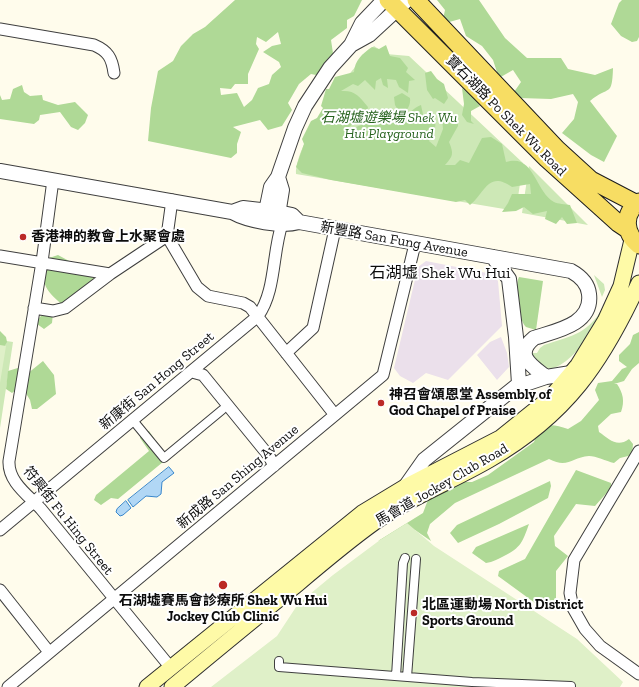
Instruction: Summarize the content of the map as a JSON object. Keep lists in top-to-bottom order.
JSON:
{
  "streets": {
    "main road": ["寶石湖路 Po Shek Wu Road", "馬會道 Jockey Club Road"],
    "street": [
      "新豐路 San Fung Avenue",
      "新康街 San Hong Street",
      "新成路 San Shing Avenue",
      "符興街 Fu Hing Street"
    ]
  },
  "crossings": [
    ["寶石湖路 Po Shek Wu Road", "馬會道 Jockey Club Road"],
    ["新豐路 San Fung Avenue", "新康街 San Hong Street"],
    ["新豐路 San Fung Avenue", "新成路 San Shing Avenue"],
    ["新豐路 San Fung Avenue", "符興街 Fu Hing Street"],
    ["新康街 San Hong Street", "符興街 Fu Hing Street"],
    ["新成路 San Shing Avenue", "符興街 Fu Hing Street"],
    ["馬會道 Jockey Club Road", "符興街 Fu Hing Street"]
  ],
  "districts": ["石湖墟 Shek Wu Hui"],
  "parks": ["石湖墟遊樂場 Shek Wu Hui Playground"],
  "places": [
    "香港神的教會上水聚會處",
    "神召會頌恩堂 Assembly of God Chapel of Praise",
    "石湖墟賽馬會診療所 Shek Wu Hui Jockey Club Clinic",
    "北區運動場 North District Sports Ground"
  ]
}
